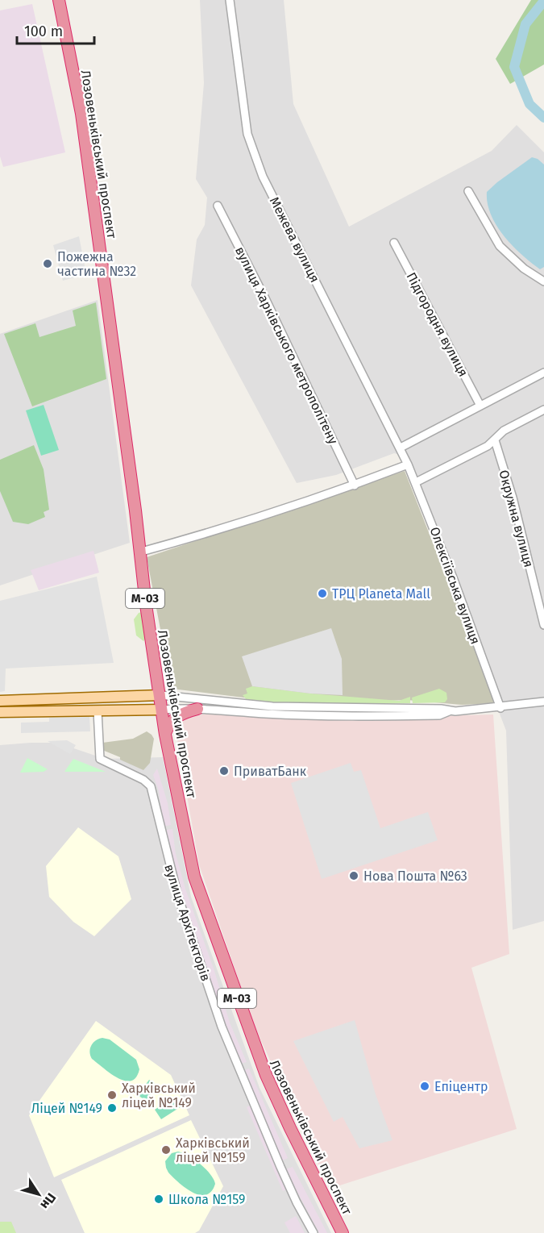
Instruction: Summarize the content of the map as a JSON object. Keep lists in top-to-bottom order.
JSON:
{
  "streets": {
    "highway": ["Лозовеньківський проспект", "М-03"],
    "street": [
      "Межева вулиця",
      "Підгородня вулиця",
      "вулиця Харківського метрополітену",
      "Окружна вулиця",
      "Олексіївська вулиця",
      "вулиця Архітекторів"
    ]
  },
  "crossings": [
    ["Межева вулиця", "Олексіївська вулиця"]
  ],
  "places": [
    "Пожежна частина №32",
    "ТРЦ Planeta Mall",
    "ПриватБанк",
    "Нова Пошта №63",
    "Епіцентр",
    "Харківський ліцей №149",
    "Ліцей №149",
    "Харківський ліцей №159",
    "Школа №159"
  ],
  "scale_bar": "100 m",
  "north": "bottom right"
}
